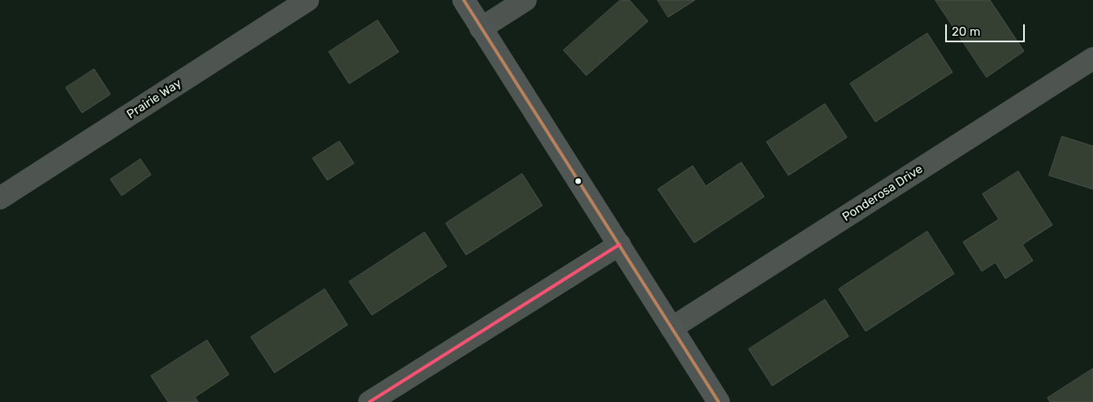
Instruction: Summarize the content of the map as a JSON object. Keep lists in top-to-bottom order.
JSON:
{
  "streets": {
    "street": ["Prairie Way", "Ponderosa Drive"]
  },
  "scale_bar": "20 m"
}
